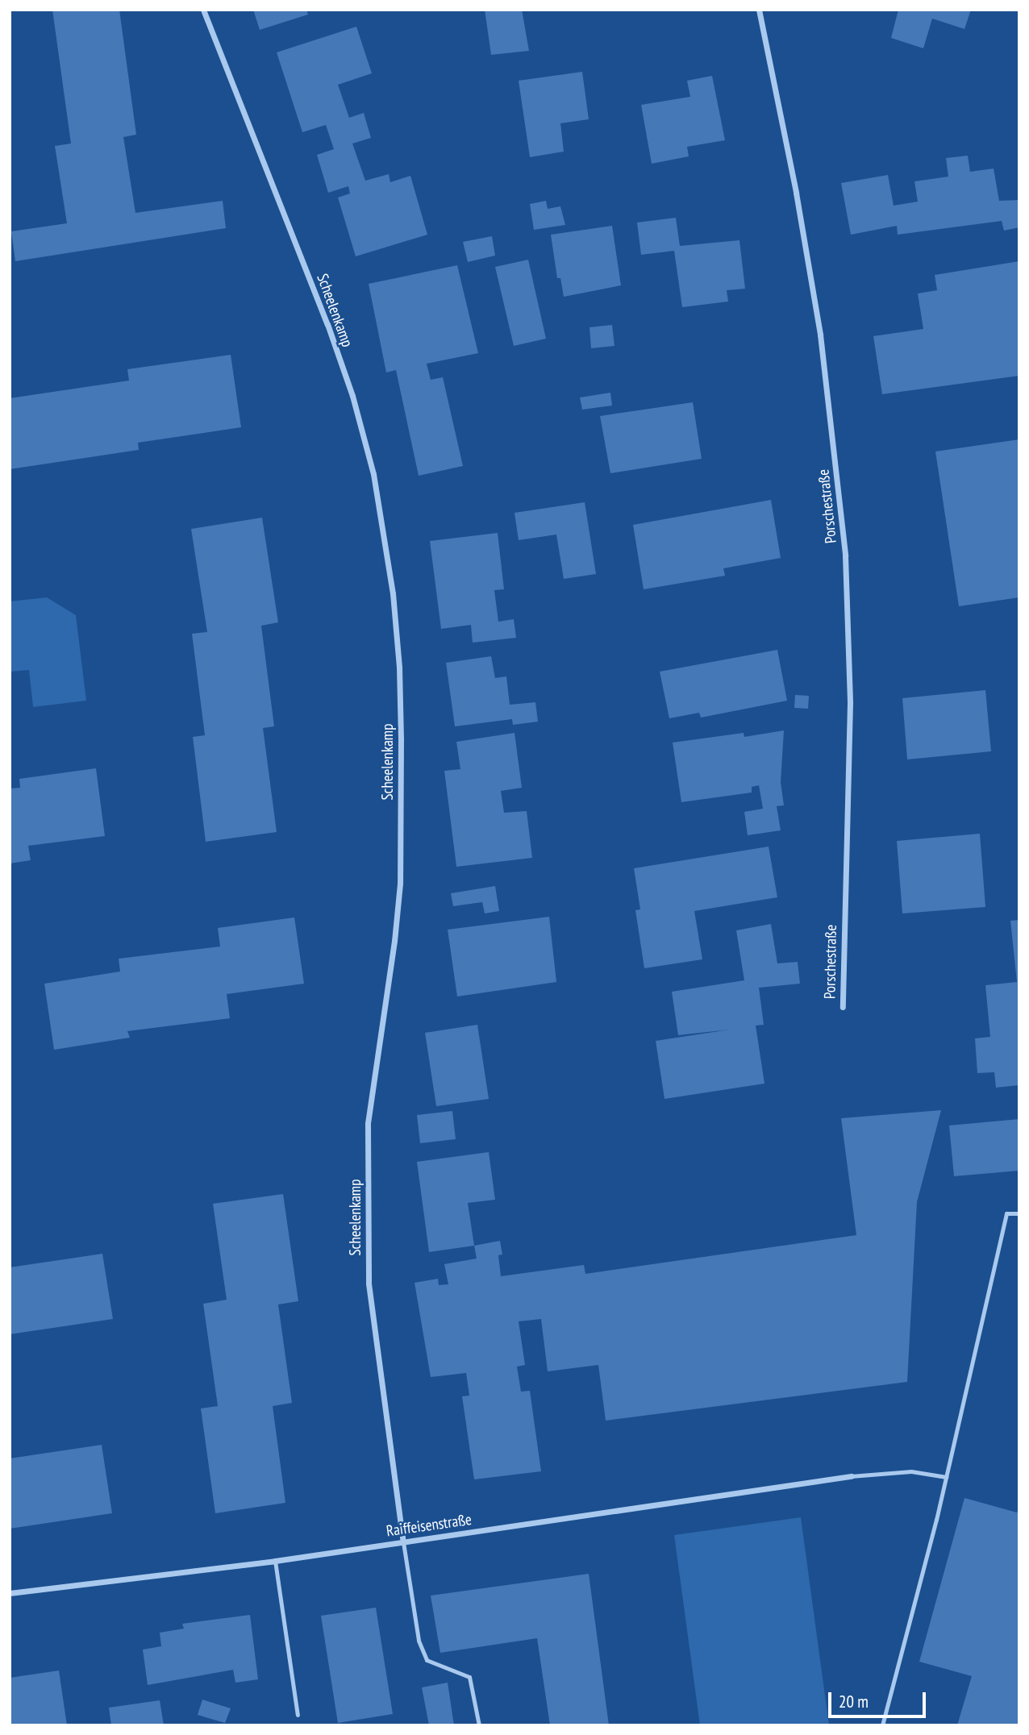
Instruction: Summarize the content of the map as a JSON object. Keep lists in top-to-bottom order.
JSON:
{
  "streets": {
    "street": ["Scheelenkamp", "Porschestraße", "Raiffeisenstraße"]
  },
  "crossings": [
    ["Scheelenkamp", "Raiffeisenstraße"]
  ],
  "scale_bar": "20 m"
}
